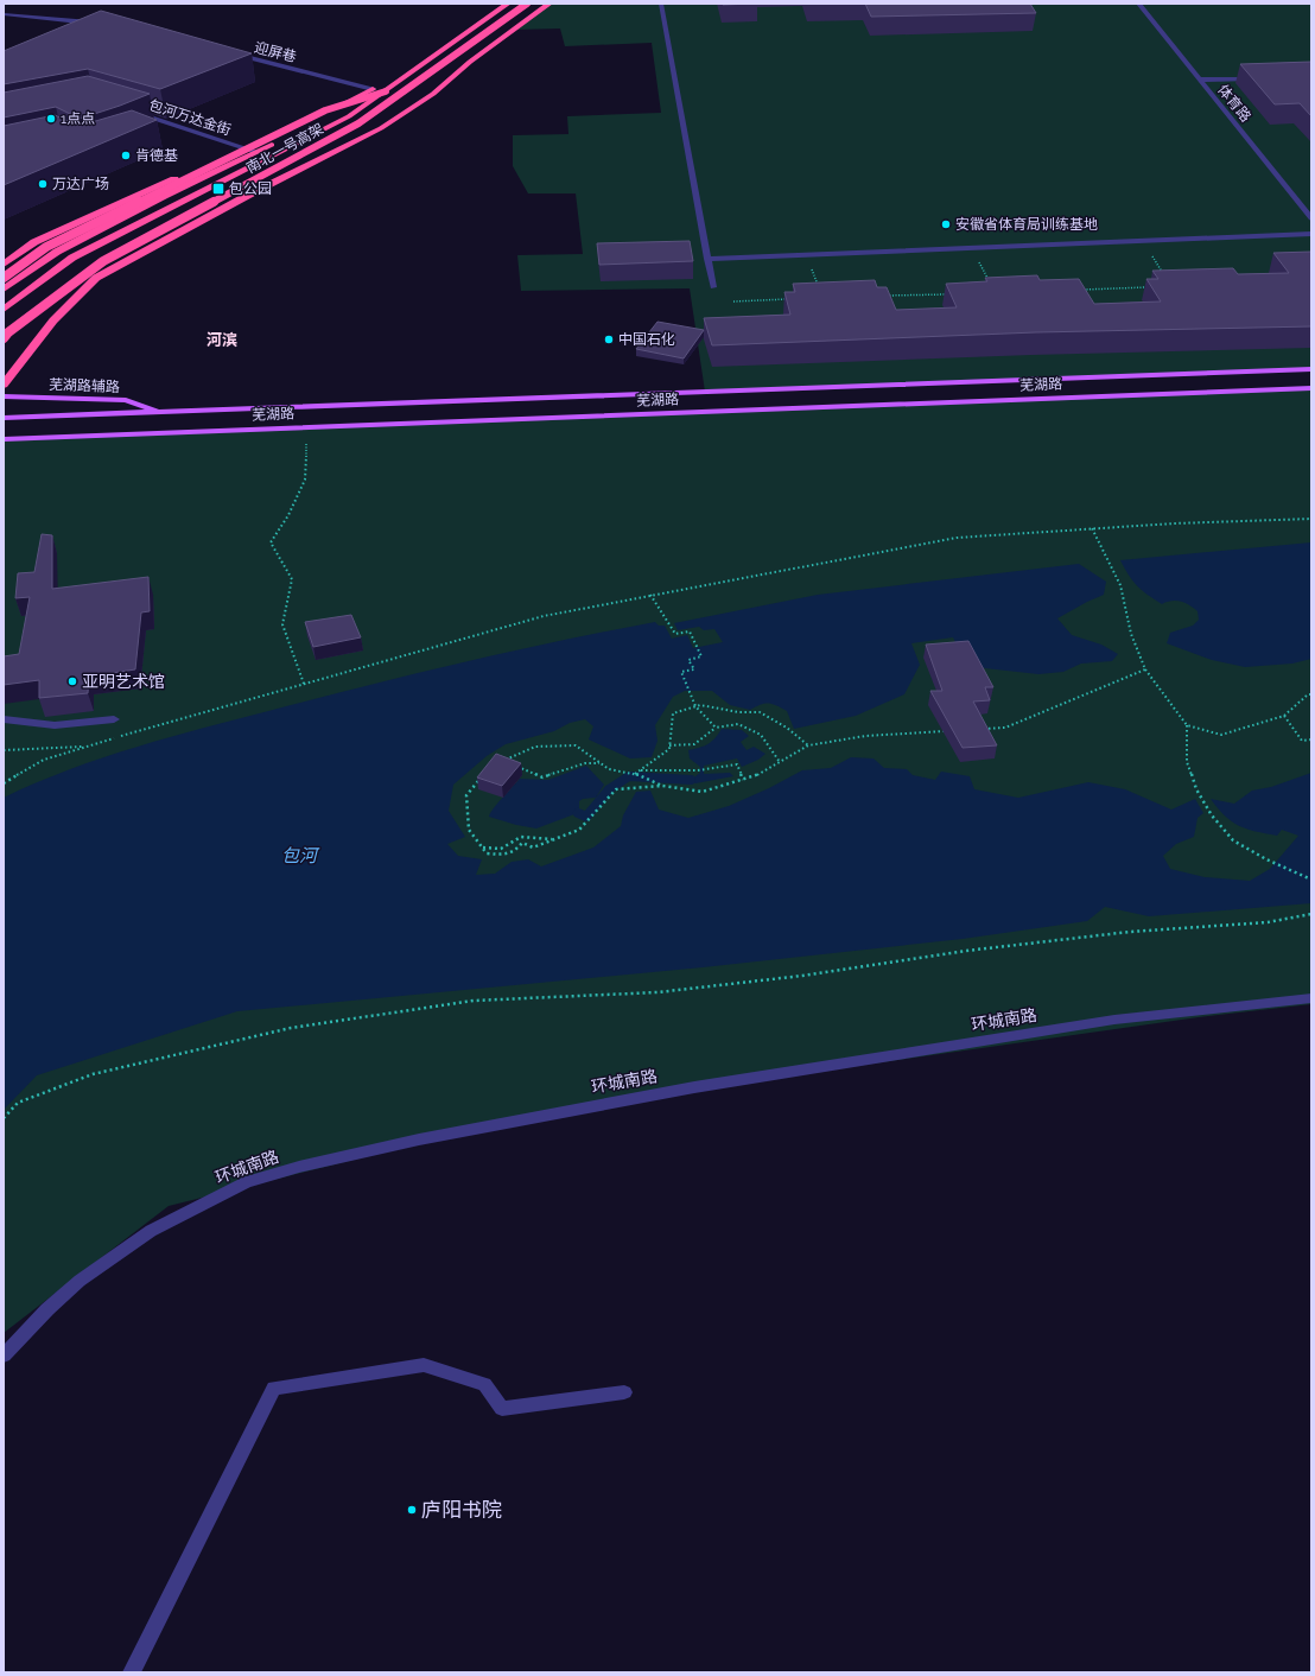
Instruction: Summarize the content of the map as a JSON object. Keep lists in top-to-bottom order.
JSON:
{
  "streets": {
    "highway": ["南北一号高架"],
    "main road": ["芜湖路", "芜湖路辅路"],
    "street": [
      "迎屏巷",
      "体育路",
      "包河万达金街",
      "环城南路"
    ]
  },
  "crossings": [
    ["芜湖路", "芜湖路辅路"]
  ],
  "districts": ["河滨"],
  "water": ["包河"],
  "places": {
    "other": [
      "1点点",
      "肯德基",
      "万达广场",
      "安徽省体育局训练基地",
      "中国石化",
      "亚明艺术馆",
      "庐阳书院"
    ],
    "transit": ["包公园"]
  }
}
